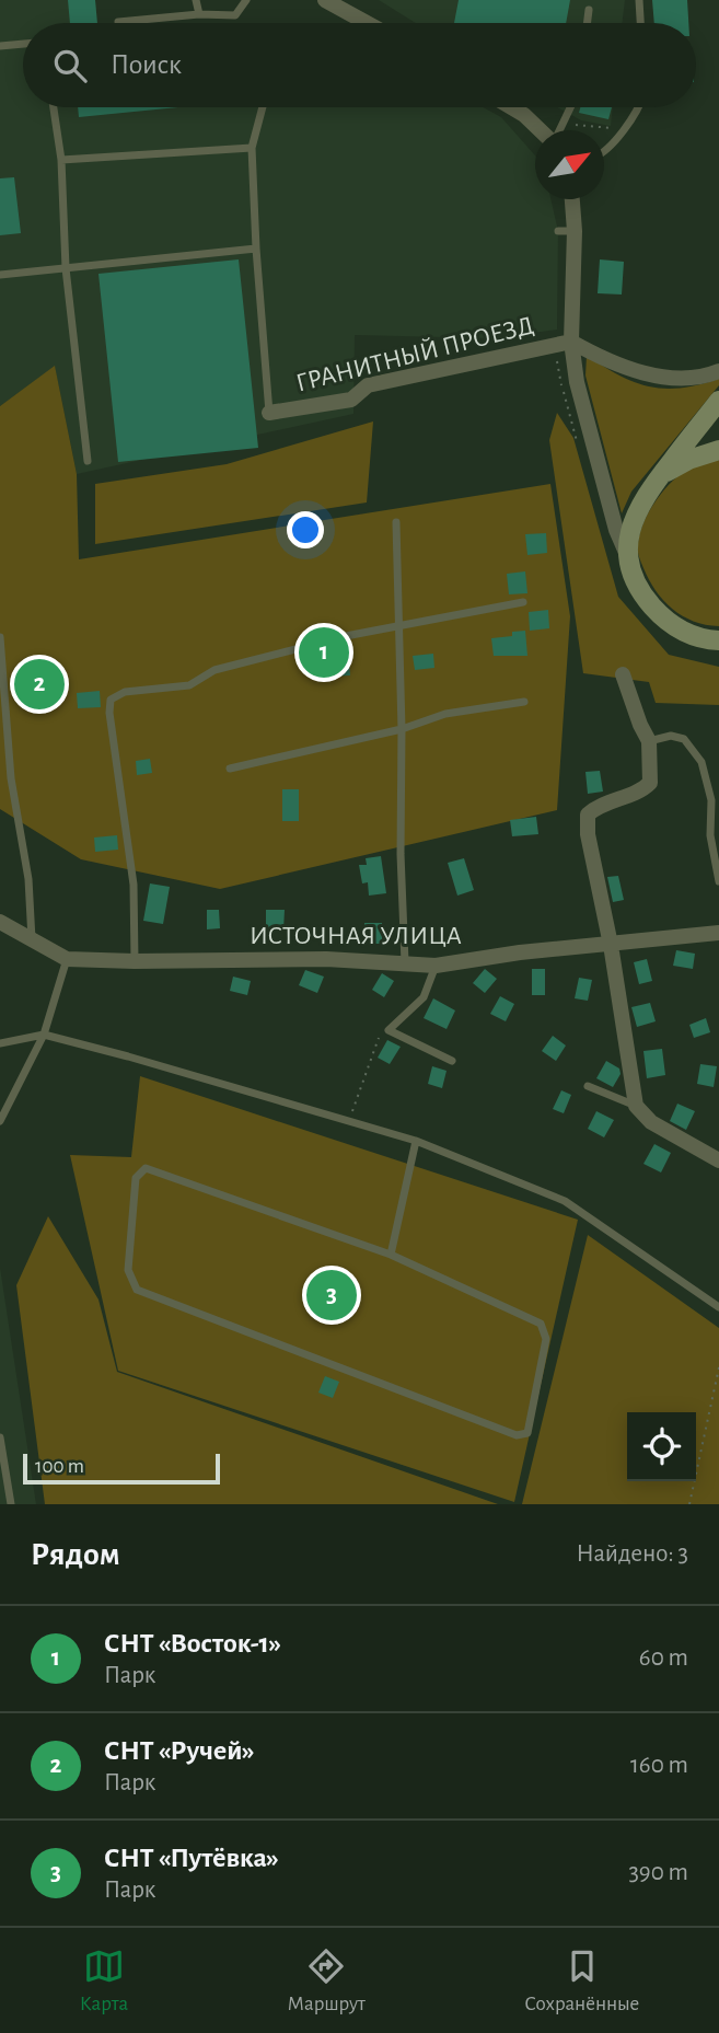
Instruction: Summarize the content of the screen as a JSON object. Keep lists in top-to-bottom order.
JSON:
{
  "streets": {
    "street": ["ГРАНИТНЫЙ ПРОЕЗД", "ИСТОЧНАЯ УЛИЦА"]
  },
  "scale_bar": "100 m",
  "north": "top right",
  "page": {
    "search": "Поиск",
    "pins": ["1", "2", "3"],
    "scale": "100 m",
    "heading": ["Рядом", "Найдено: 3"],
    "list": [
      {
        "mark": "1",
        "name": "СНТ «Восток-1»",
        "note": "Парк",
        "value": "60 m"
      },
      {
        "mark": "2",
        "name": "СНТ «Ручей»",
        "note": "Парк",
        "value": "160 m"
      },
      {
        "mark": "3",
        "name": "СНТ «Путёвка»",
        "note": "Парк",
        "value": "390 m"
      }
    ],
    "nav": ["Карта", "Маршрут", "Сохранённые"]
  }
}
